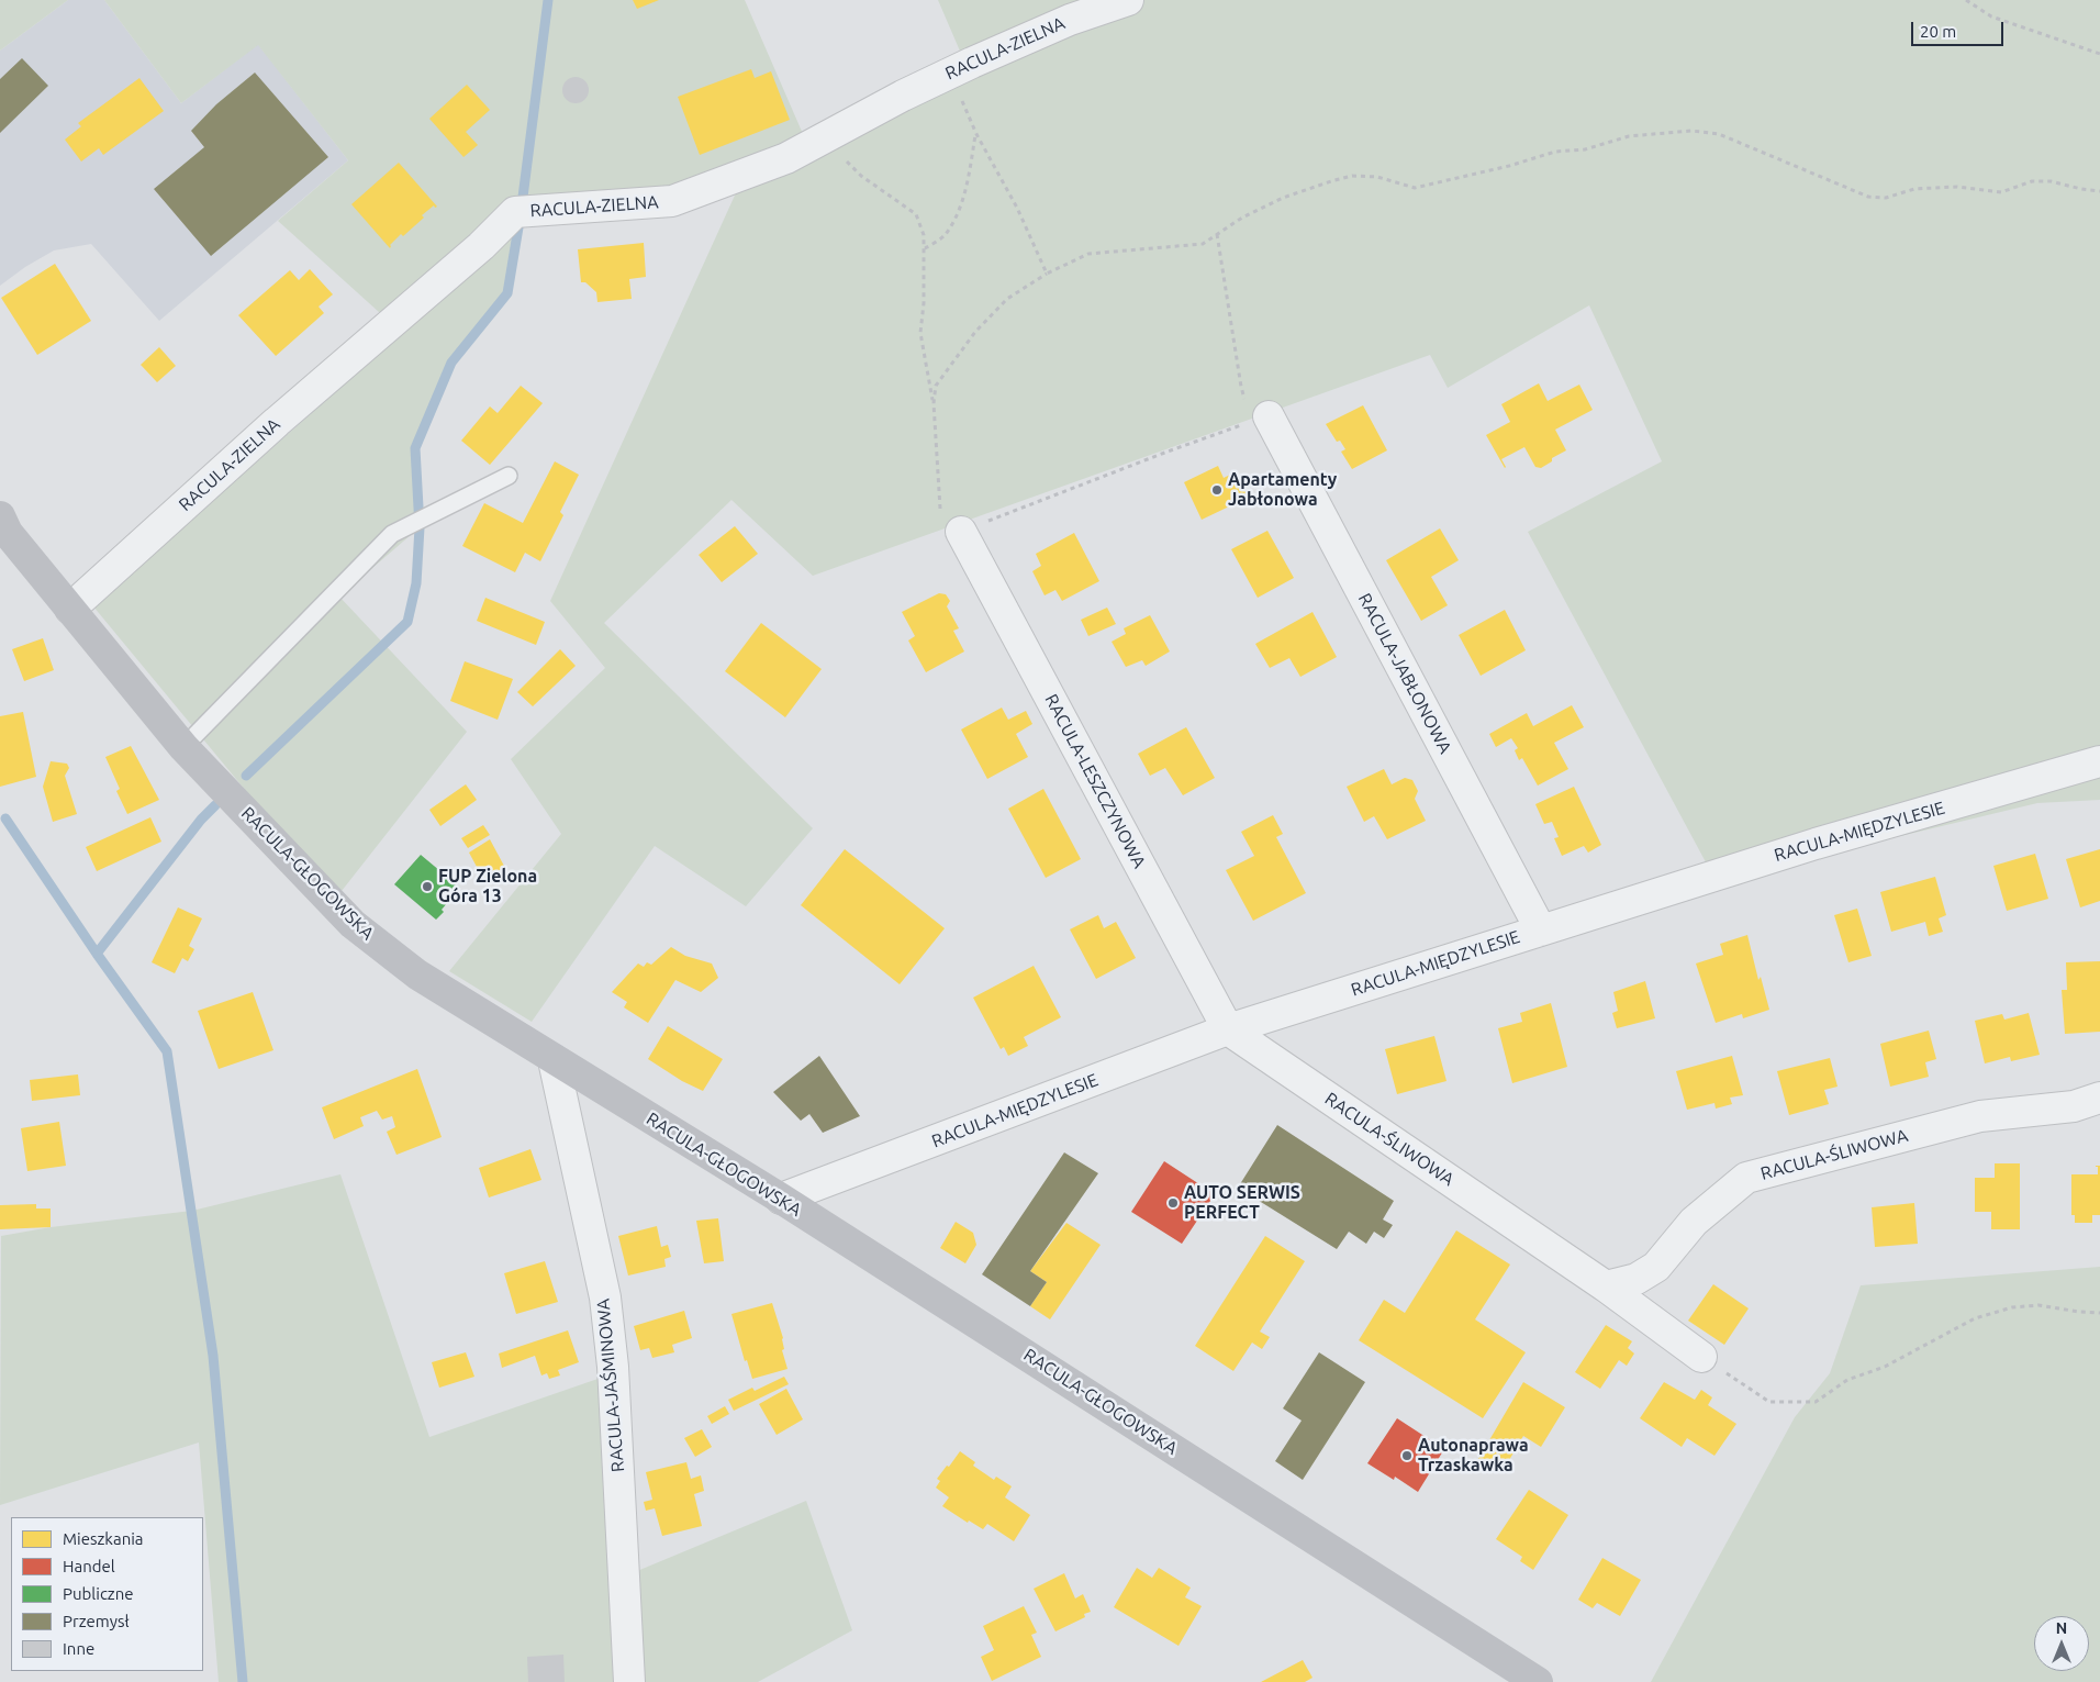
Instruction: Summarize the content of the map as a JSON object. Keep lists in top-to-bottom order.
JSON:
{
  "streets": {
    "street": [
      "RACULA-ZIELNA",
      "RACULA-JABŁONOWA",
      "RACULA-LESZCZYNOWA",
      "RACULA-MIĘDZYLESIE",
      "RACULA-GŁOGOWSKA",
      "RACULA-ŚLIWOWA",
      "RACULA-JAŚMINOWA"
    ]
  },
  "crossings": [
    ["RACULA-ZIELNA", "RACULA-GŁOGOWSKA"],
    ["RACULA-JABŁONOWA", "RACULA-MIĘDZYLESIE"],
    ["RACULA-LESZCZYNOWA", "RACULA-MIĘDZYLESIE"],
    ["RACULA-LESZCZYNOWA", "RACULA-ŚLIWOWA"],
    ["RACULA-MIĘDZYLESIE", "RACULA-GŁOGOWSKA"],
    ["RACULA-MIĘDZYLESIE", "RACULA-ŚLIWOWA"],
    ["RACULA-GŁOGOWSKA", "RACULA-JAŚMINOWA"]
  ],
  "places": [
    "Apartamenty Jabłonowa",
    "FUP Zielona Góra 13",
    "AUTO SERWIS PERFECT",
    "Autonaprawa Trzaskawka"
  ],
  "legend": [
    "Mieszkania",
    "Handel",
    "Publiczne",
    "Przemysł",
    "Inne"
  ],
  "scale_bar": "20 m",
  "north": "top"
}
